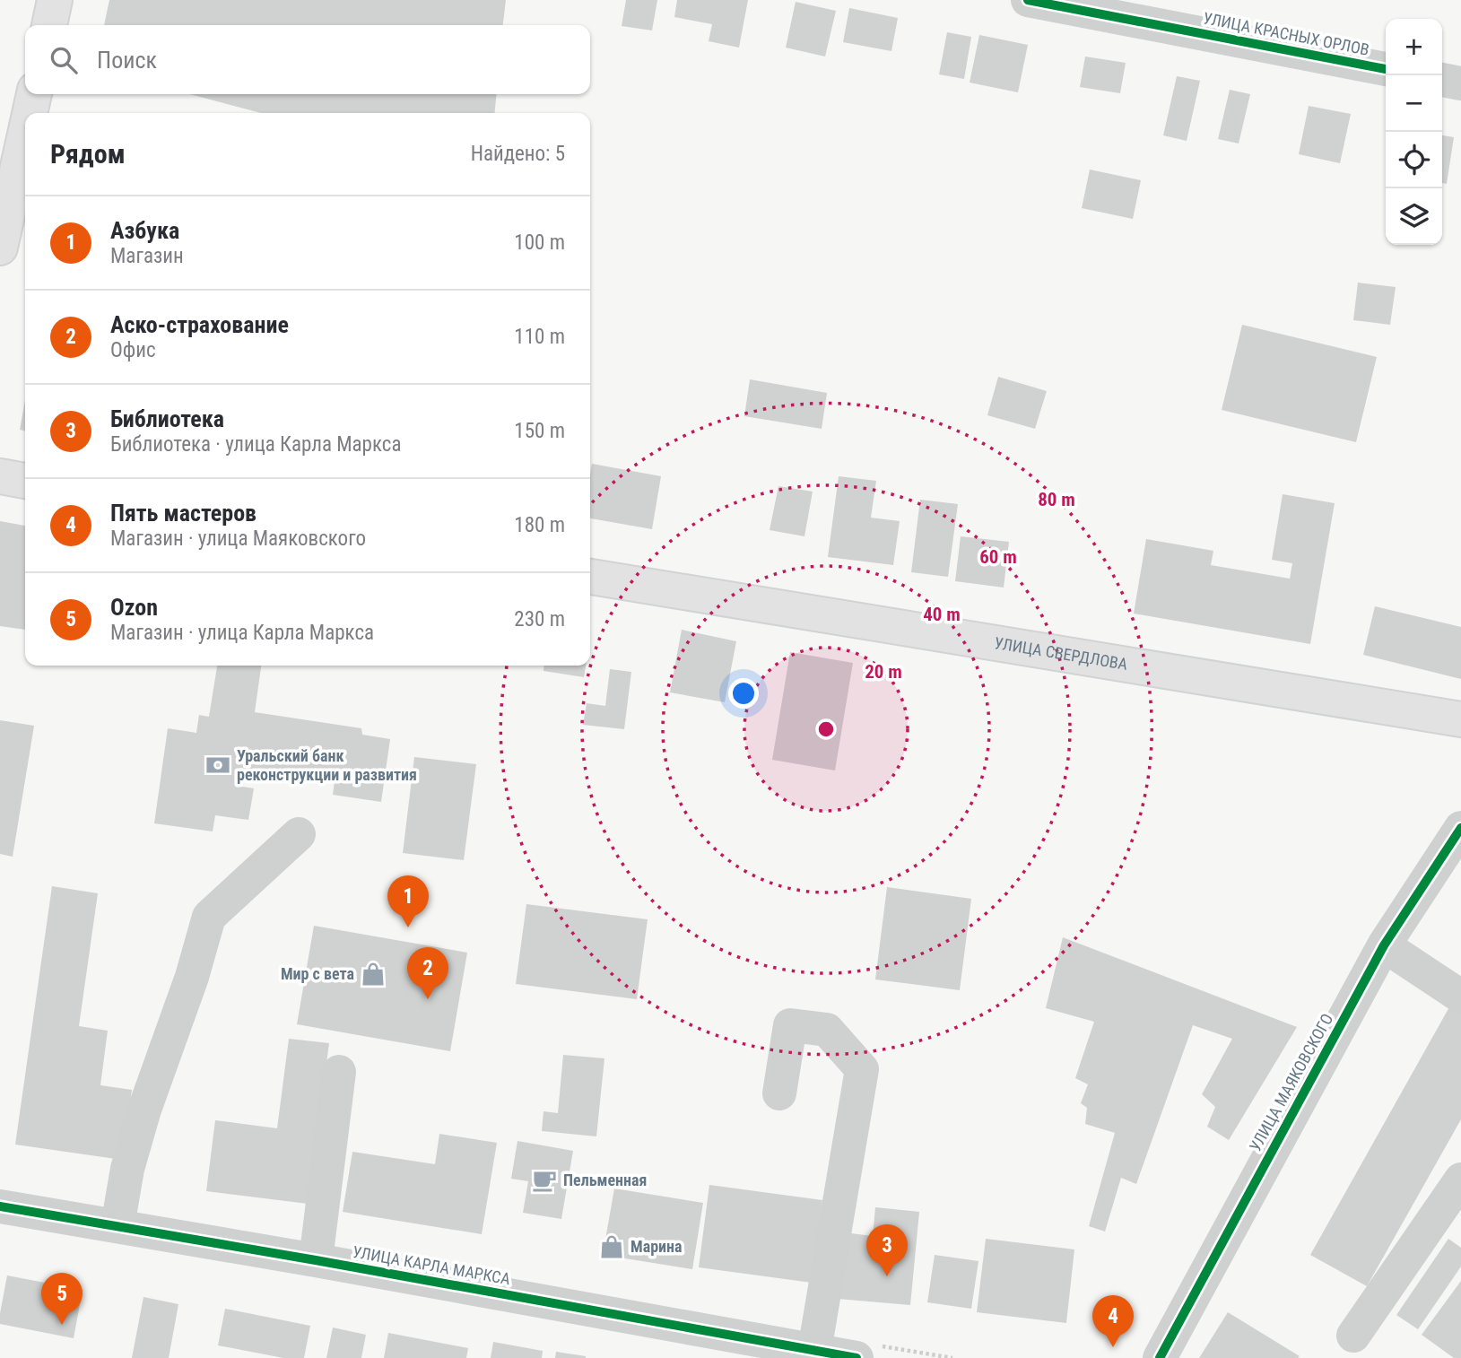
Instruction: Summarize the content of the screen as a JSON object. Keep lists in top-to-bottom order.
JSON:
{
  "streets": {
    "main road": ["УЛИЦА СВЕРДЛОВА"],
    "street": ["УЛИЦА КРАСНЫХ ОРЛОВ", "УЛИЦА МАЯКОВСКОГО", "УЛИЦА КАРЛА МАРКСА"]
  },
  "places": {
    "bank": ["Уральский банк реконструкции и развития"],
    "shop": ["Мир с вета", "Марина"],
    "cafe": ["Пельменная"]
  },
  "page": {
    "map_buttons": ["+", "−"],
    "search": "Поиск",
    "heading": ["Рядом", "Найдено: 5"],
    "list": [
      {
        "mark": "1",
        "name": "Азбука",
        "note": "Магазин",
        "value": "100 m"
      },
      {
        "mark": "2",
        "name": "Аско-страхование",
        "note": "Офис",
        "value": "110 m"
      },
      {
        "mark": "3",
        "name": "Библиотека",
        "note": "Библиотека · улица Карла Маркса",
        "value": "150 m"
      },
      {
        "mark": "4",
        "name": "Пять мастеров",
        "note": "Магазин · улица Маяковского",
        "value": "180 m"
      },
      {
        "mark": "5",
        "name": "Ozon",
        "note": "Магазин · улица Карла Маркса",
        "value": "230 m"
      }
    ],
    "pins": [
      "1",
      "2",
      "3",
      "5",
      "4"
    ]
  },
  "rings": [
    "80 m",
    "60 m",
    "40 m",
    "20 m"
  ]
}
